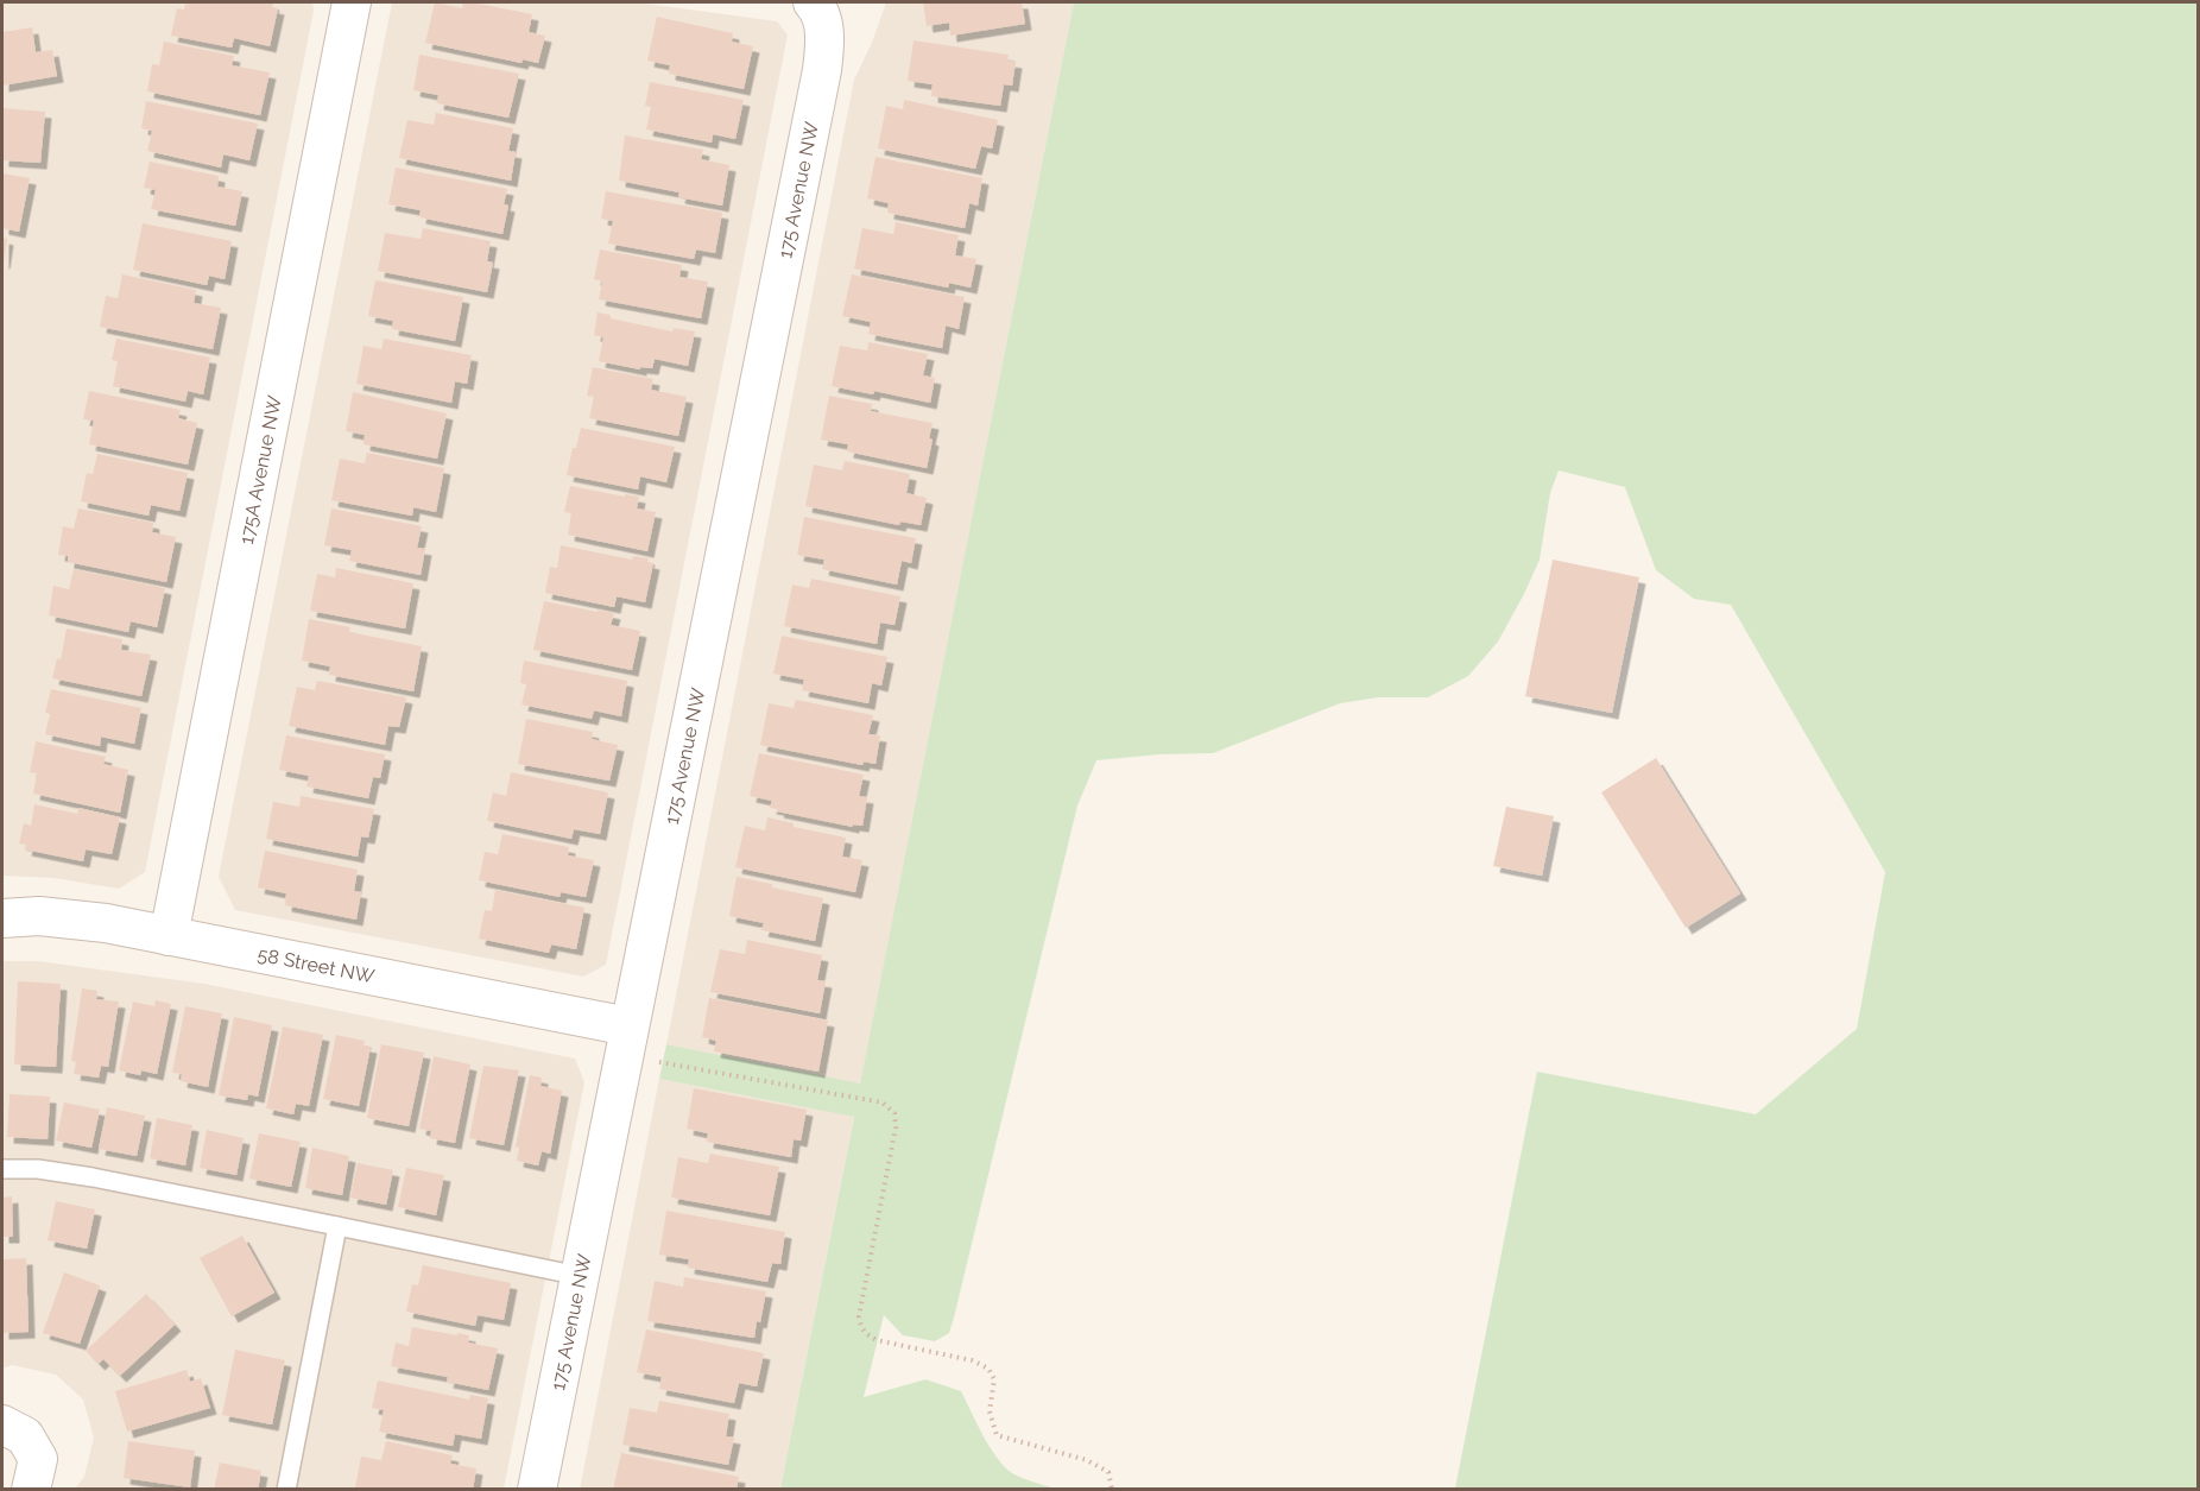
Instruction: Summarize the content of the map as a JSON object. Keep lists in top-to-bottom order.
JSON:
{
  "streets": {
    "street": ["175 Avenue NW", "175A Avenue NW", "58 Street NW"]
  },
  "crossings": [
    ["175 Avenue NW", "58 Street NW"],
    ["175A Avenue NW", "58 Street NW"]
  ]
}
